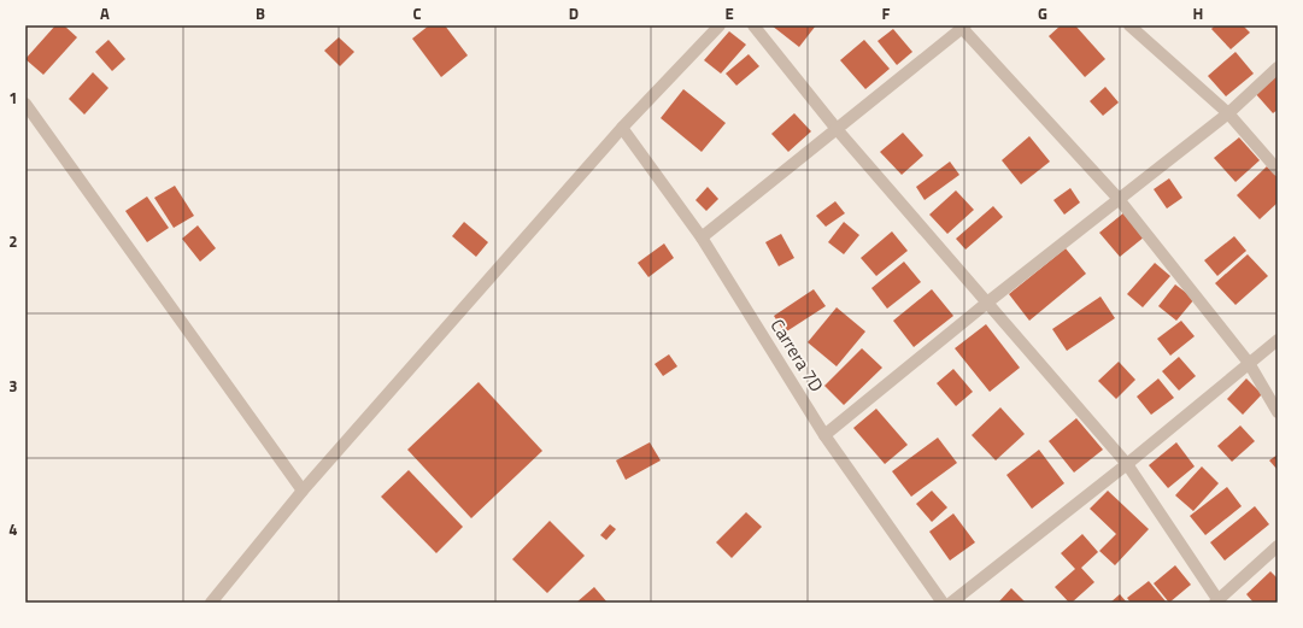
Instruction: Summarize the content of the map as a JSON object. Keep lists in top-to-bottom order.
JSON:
{
  "streets": {
    "street": ["Carrera 7D"]
  },
  "grid": {
    "columns": [
      "A",
      "B",
      "C",
      "D",
      "E",
      "F",
      "G",
      "H"
    ],
    "rows": [
      "1",
      "2",
      "3",
      "4"
    ]
  }
}
